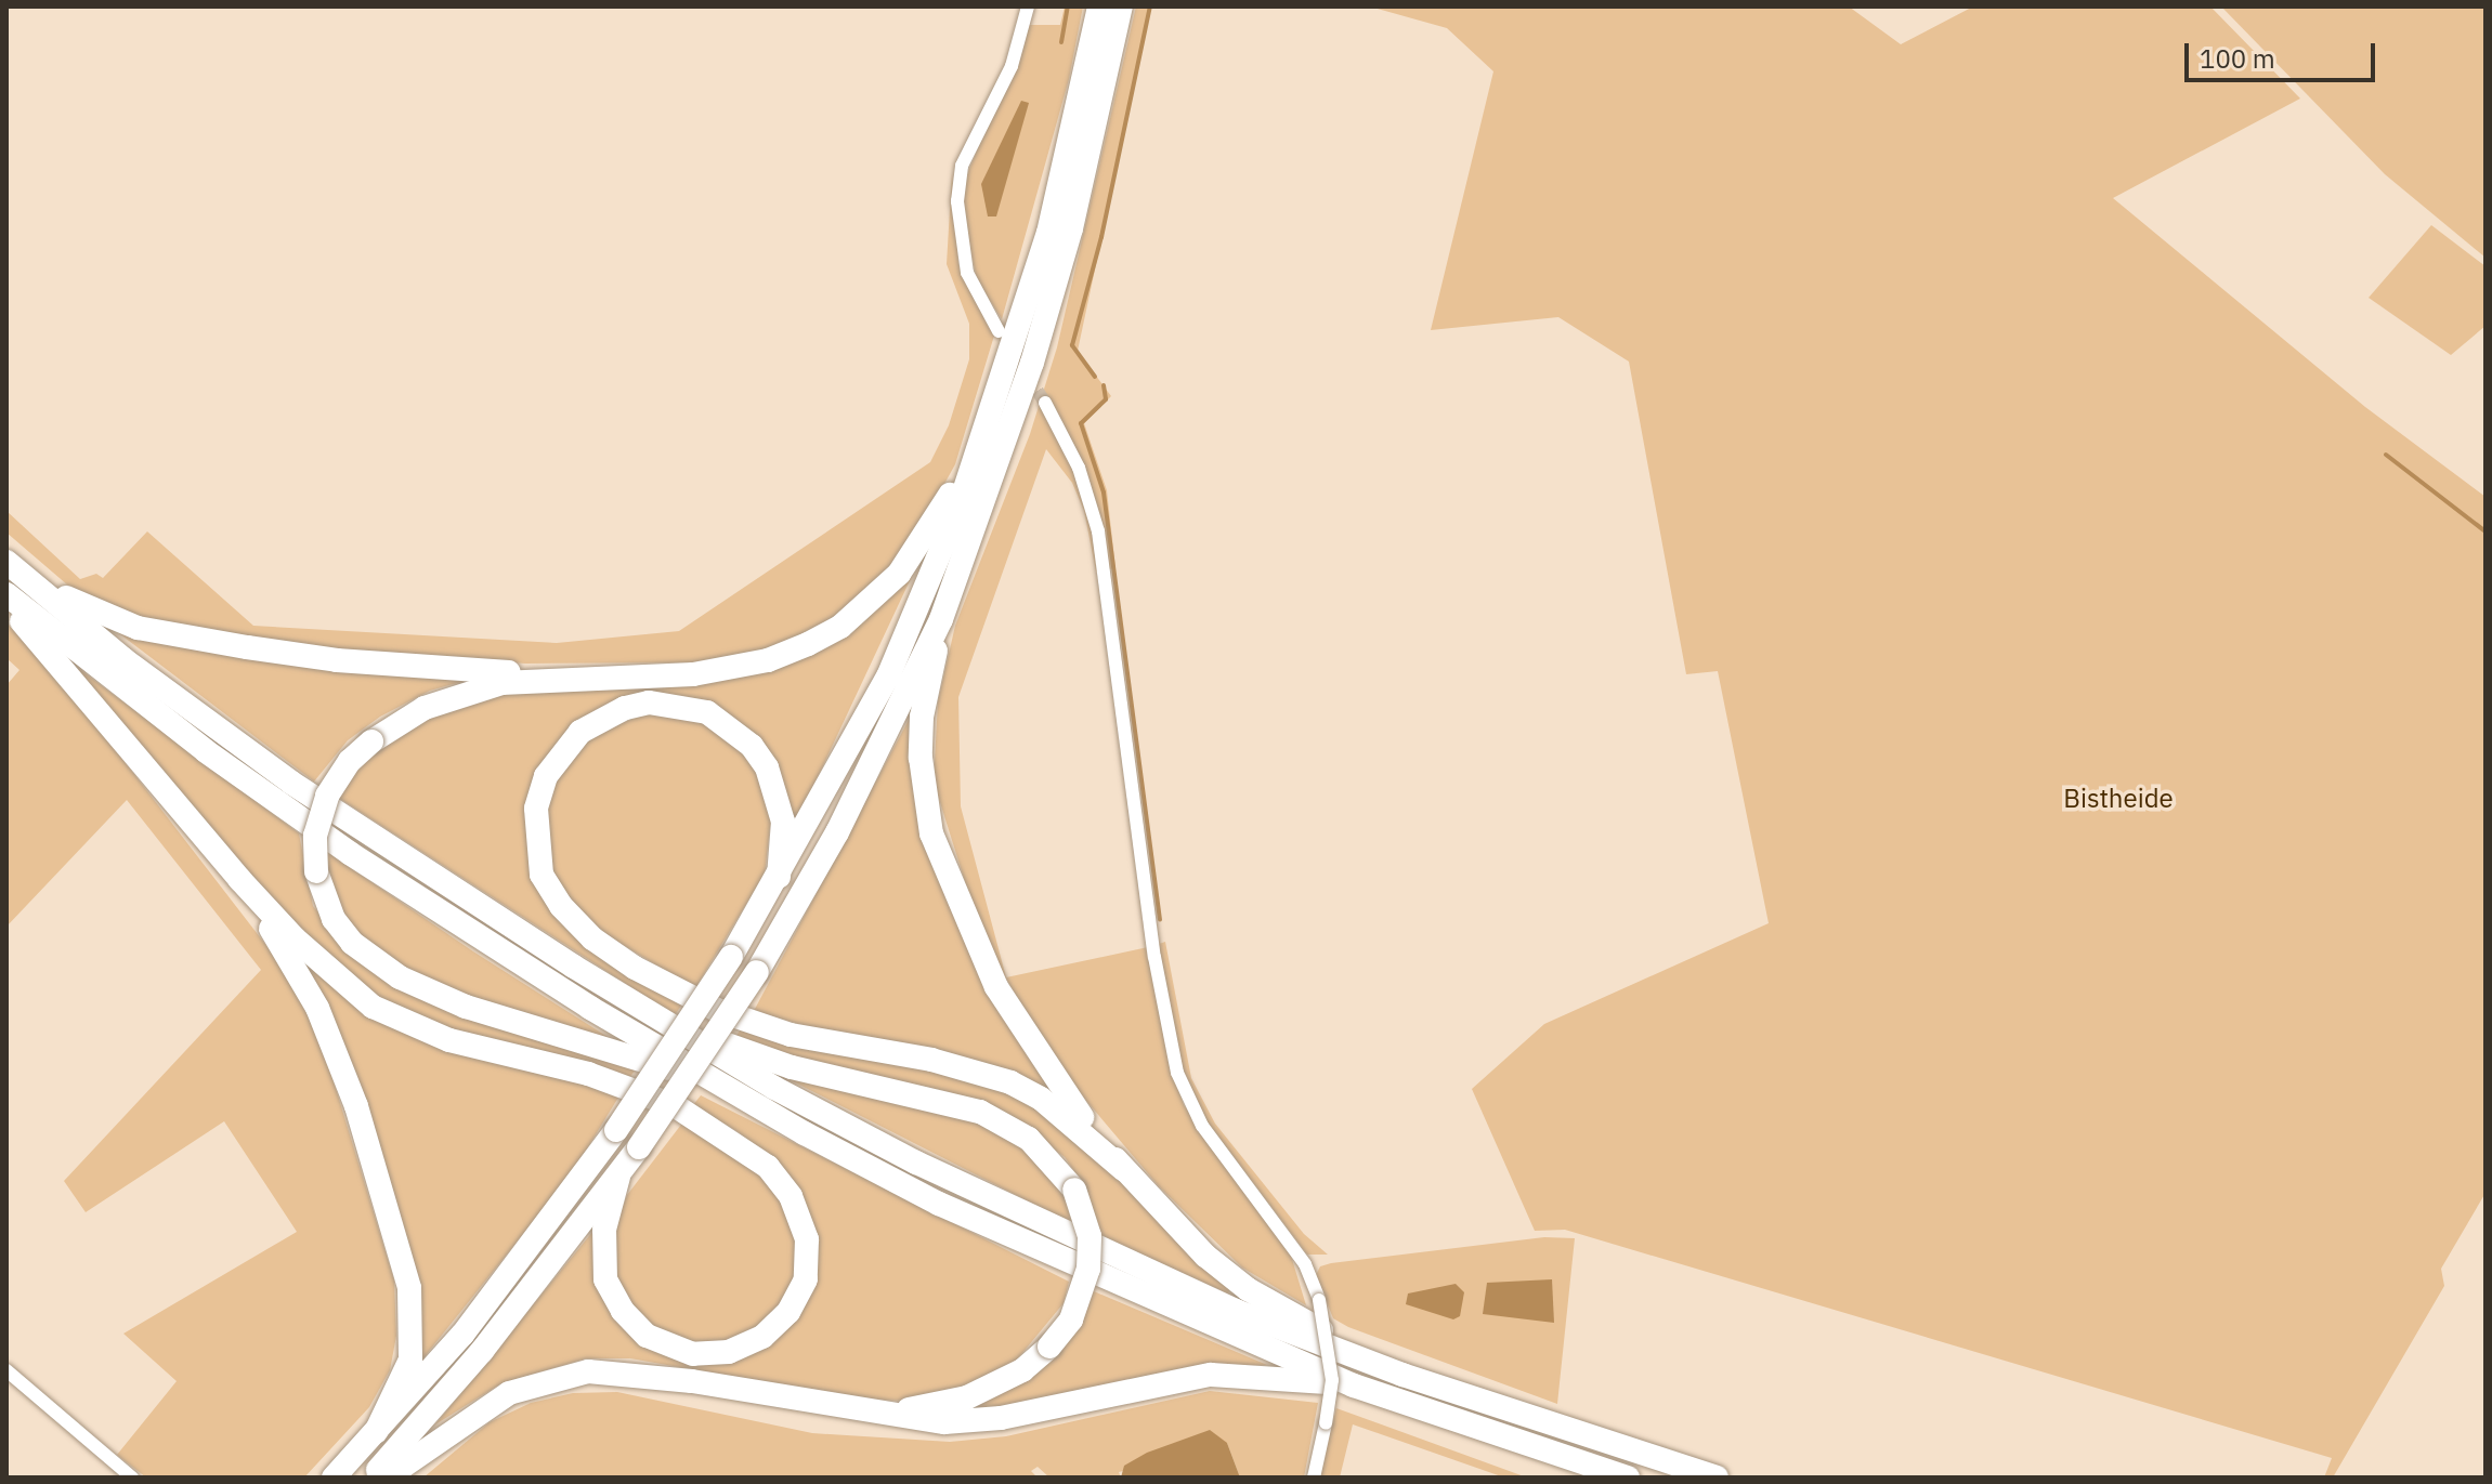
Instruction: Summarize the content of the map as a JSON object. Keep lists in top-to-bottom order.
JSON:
{
  "parks": ["Bistheide"],
  "scale_bar": "100 m"
}
